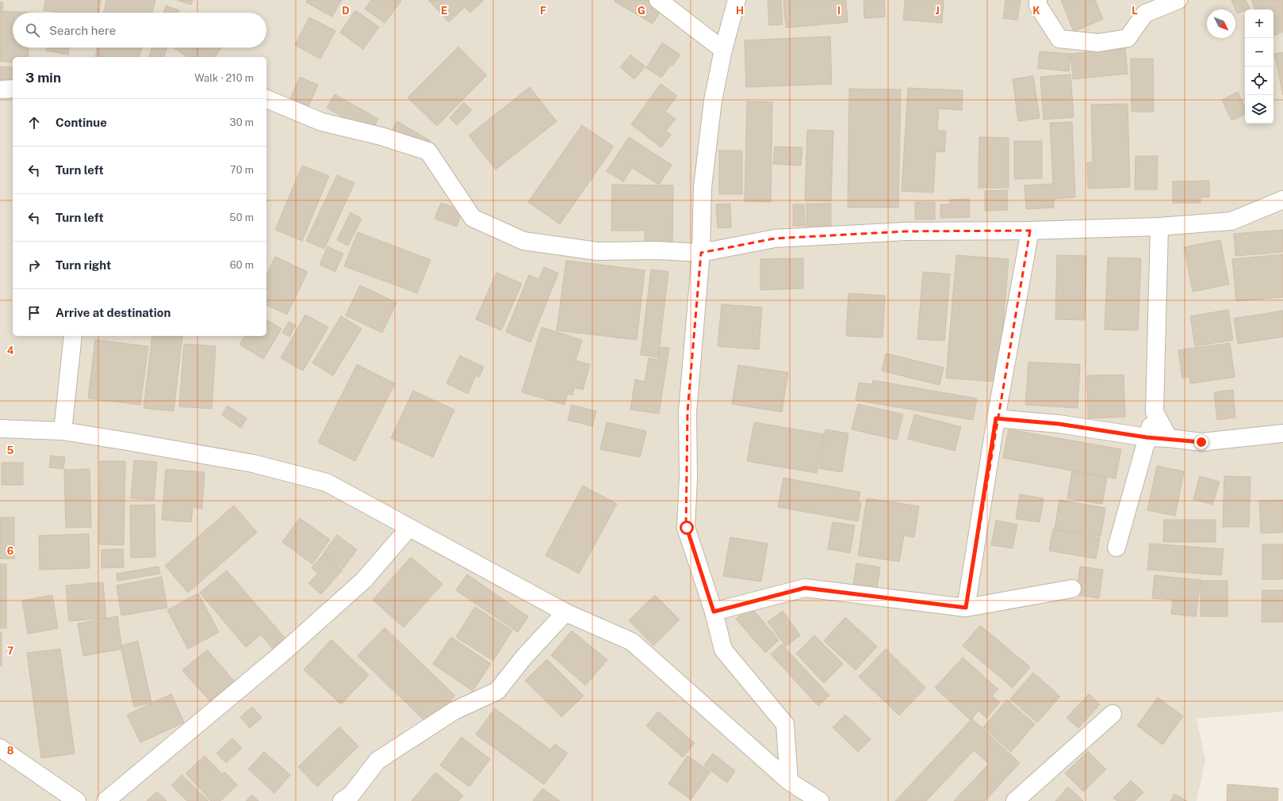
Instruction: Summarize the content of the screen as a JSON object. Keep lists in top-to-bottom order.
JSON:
{
  "north": "bottom right",
  "page": {
    "map_buttons": ["+", "−"],
    "search": "Search here",
    "heading": ["3 min", "Walk · 210 m"],
    "list": [
      ["Continue", "30 m"],
      ["Turn left", "70 m"],
      ["Turn left", "50 m"],
      ["Turn right", "60 m"],
      "Arrive at destination"
    ]
  },
  "grid": {
    "columns": [
      "D",
      "E",
      "F",
      "G",
      "H",
      "I",
      "J",
      "K",
      "L"
    ],
    "rows": [
      "4",
      "5",
      "6",
      "7",
      "8"
    ]
  }
}
